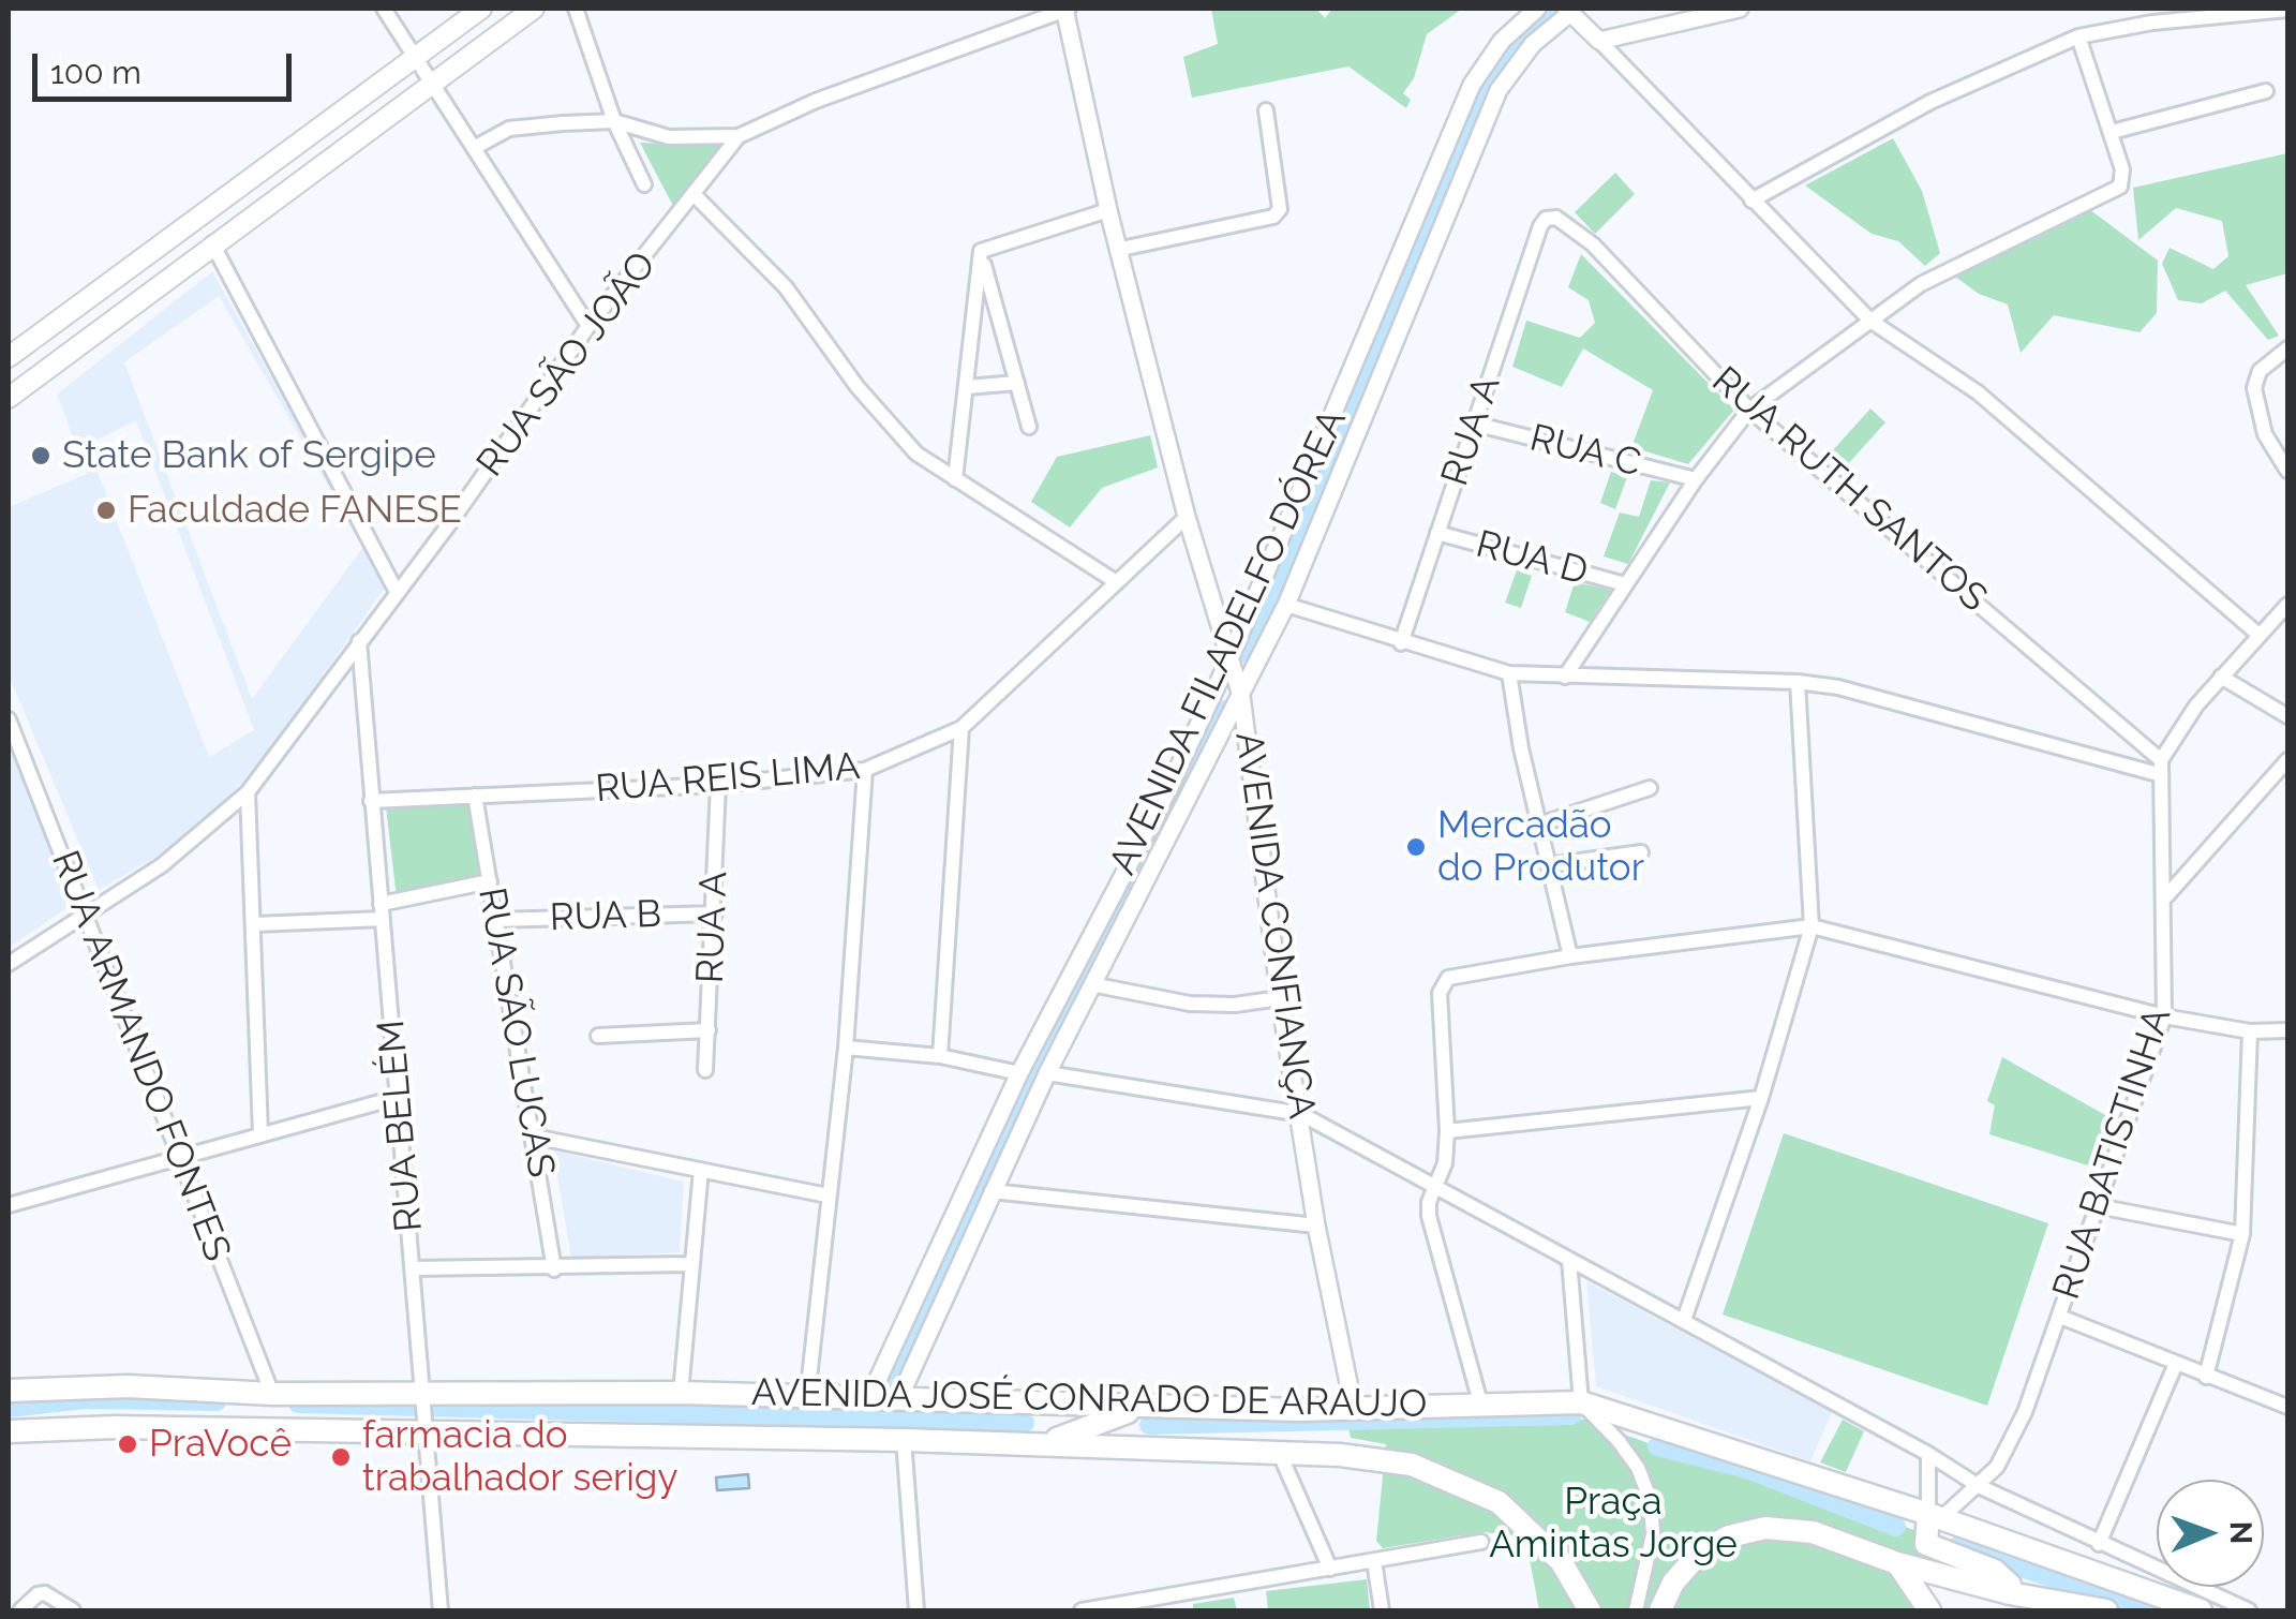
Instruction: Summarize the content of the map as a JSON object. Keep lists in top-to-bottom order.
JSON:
{
  "streets": {
    "main road": ["AVENIDA JOSÉ CONRADO DE ARAUJO"],
    "street": [
      "RUA SÃO JOÃO",
      "RUA A",
      "RUA C",
      "RUA RUTH SANTOS",
      "RUA D",
      "AVENIDA FILADELFO DÓREA",
      "RUA REIS LIMA",
      "RUA B",
      "AVENIDA CONFIANÇA",
      "RUA SÃO LUCAS",
      "RUA ARMANDO FONTES",
      "RUA BELÉM",
      "RUA BATISTINHA"
    ]
  },
  "crossings": [
    ["RUA SÃO JOÃO", "AVENIDA CONFIANÇA"],
    ["RUA SÃO JOÃO", "RUA ARMANDO FONTES"],
    ["RUA SÃO JOÃO", "RUA BELÉM"],
    ["RUA A", "RUA C"],
    ["RUA A", "RUA RUTH SANTOS"],
    ["RUA A", "RUA D"],
    ["RUA A", "RUA REIS LIMA"],
    ["RUA A", "RUA B"],
    ["RUA RUTH SANTOS", "RUA BATISTINHA"],
    ["AVENIDA FILADELFO DÓREA", "AVENIDA CONFIANÇA"],
    ["AVENIDA FILADELFO DÓREA", "AVENIDA JOSÉ CONRADO DE ARAUJO"],
    ["RUA REIS LIMA", "AVENIDA CONFIANÇA"],
    ["RUA REIS LIMA", "RUA SÃO LUCAS"],
    ["RUA REIS LIMA", "RUA BELÉM"],
    ["RUA B", "RUA SÃO LUCAS"],
    ["AVENIDA CONFIANÇA", "AVENIDA JOSÉ CONRADO DE ARAUJO"],
    ["RUA ARMANDO FONTES", "AVENIDA JOSÉ CONRADO DE ARAUJO"],
    ["RUA BELÉM", "AVENIDA JOSÉ CONRADO DE ARAUJO"],
    ["RUA BATISTINHA", "AVENIDA JOSÉ CONRADO DE ARAUJO"]
  ],
  "parks": ["Praça Amintas Jorge"],
  "places": [
    "State Bank of Sergipe",
    "Faculdade FANESE",
    "Mercadão do Produtor",
    "PraVocê",
    "farmacia do trabalhador serigy"
  ],
  "scale_bar": "100 m",
  "north": "right"
}
